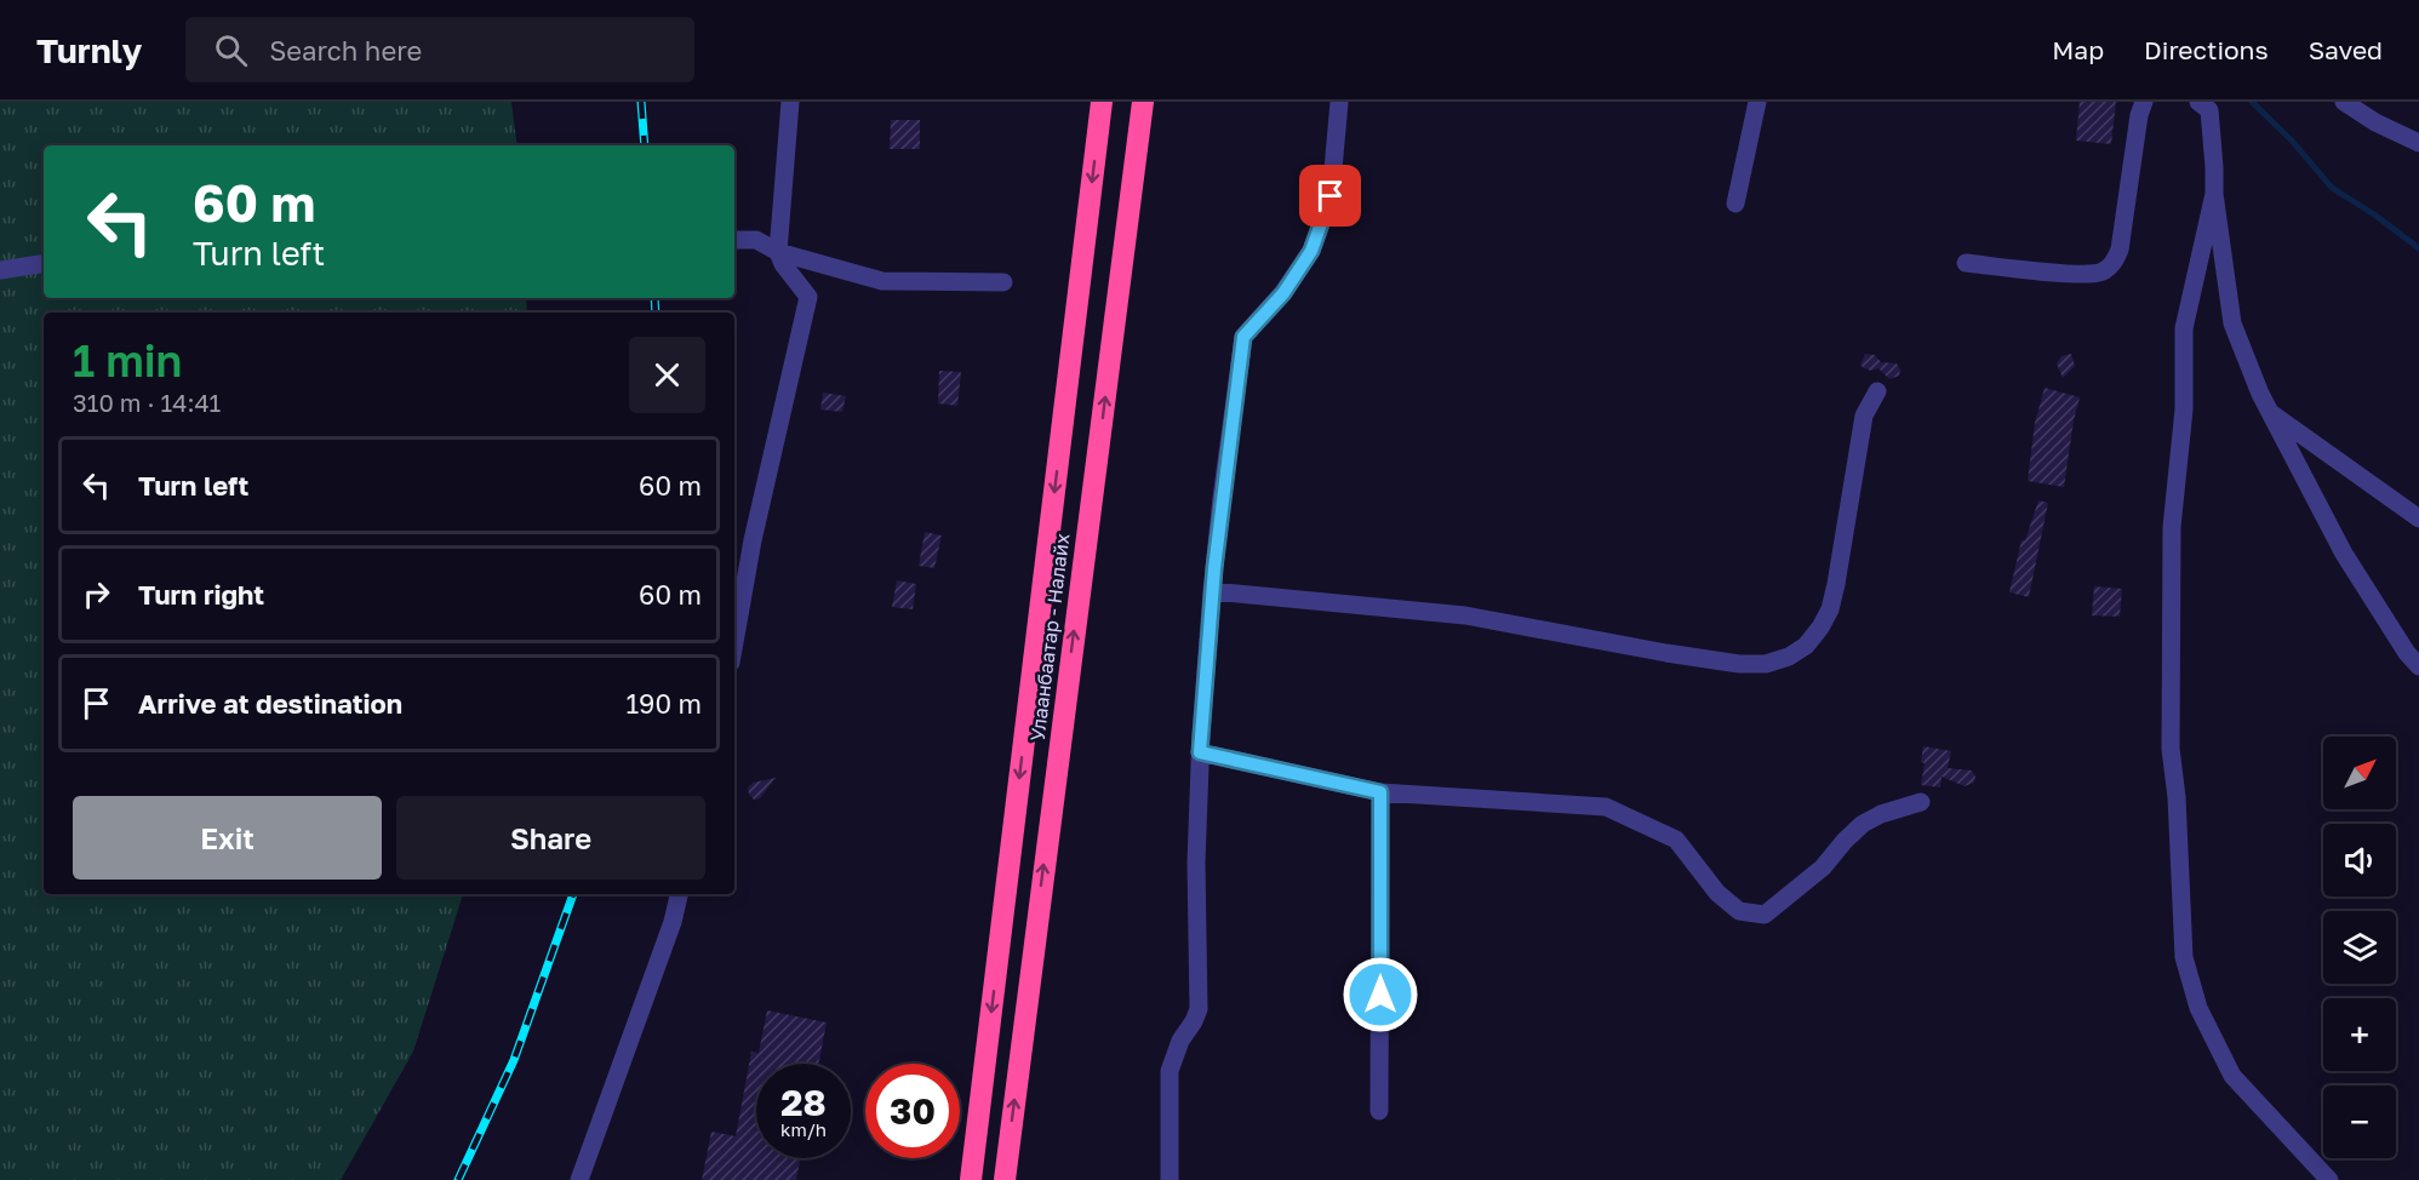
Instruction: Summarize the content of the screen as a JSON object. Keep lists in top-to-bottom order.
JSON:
{
  "streets": {
    "highway": ["Улаанбаатар - Налайх"]
  },
  "north": "top right",
  "page": {
    "header": "Turnly",
    "search": "Search here",
    "nav": ["Map", "Directions", "Saved"],
    "turn": ["60 m", "Turn left"],
    "heading": ["1 min", "310 m · 14:41"],
    "list": [
      {
        "name": "Turn left",
        "value": "60 m"
      },
      {
        "name": "Turn right",
        "value": "60 m"
      },
      {
        "name": "Arrive at destination",
        "value": "190 m"
      }
    ],
    "map_buttons": ["+", "−"],
    "buttons": ["Exit", "Share"],
    "speed": "28 km/h",
    "limit": "30"
  }
}
